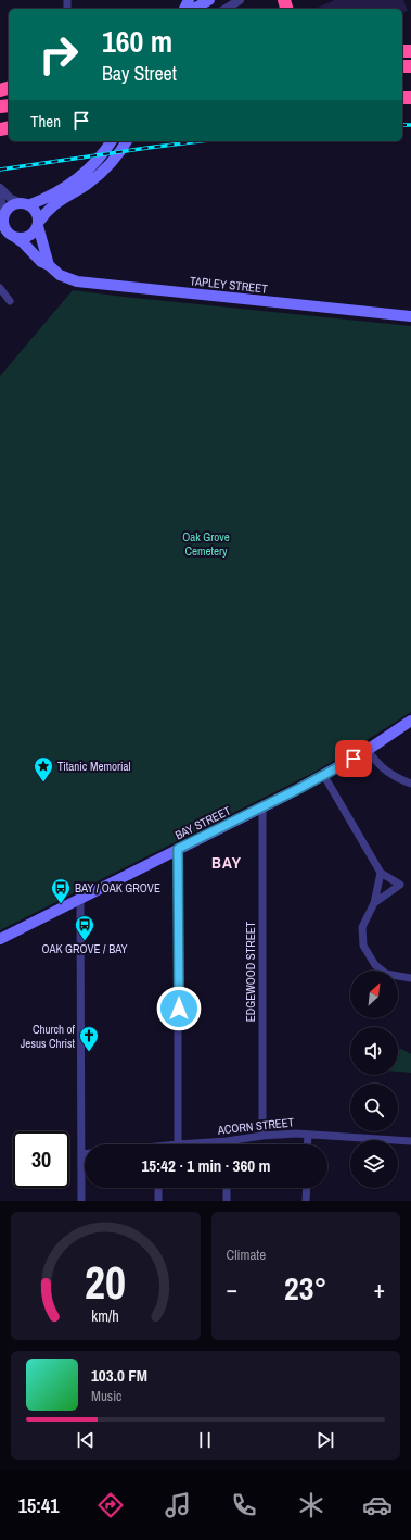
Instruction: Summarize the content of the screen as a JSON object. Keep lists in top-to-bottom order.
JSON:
{
  "streets": {
    "main road": ["TAPLEY STREET", "BAY STREET"],
    "street": ["EDGEWOOD STREET", "ACORN STREET"]
  },
  "crossings": [
    ["BAY STREET", "EDGEWOOD STREET"],
    ["EDGEWOOD STREET", "ACORN STREET"]
  ],
  "districts": ["BAY"],
  "parks": ["Oak Grove Cemetery"],
  "places": {
    "place": ["Titanic Memorial"],
    "bus stop": ["BAY / OAK GROVE", "OAK GROVE / BAY"],
    "church": ["Church of Jesus Christ"]
  },
  "north": "top right",
  "page": {
    "turn": ["160 m", "Bay Street"],
    "then": "Then",
    "limit": "30",
    "trip": "15:42 · 1 min · 360 m",
    "tile": "Climate",
    "heat": ["−", "23°", "+"],
    "song": ["103.0 FM", "Music"],
    "tabs": "15:41",
    "gauge": ["20", "km/h"]
  }
}
